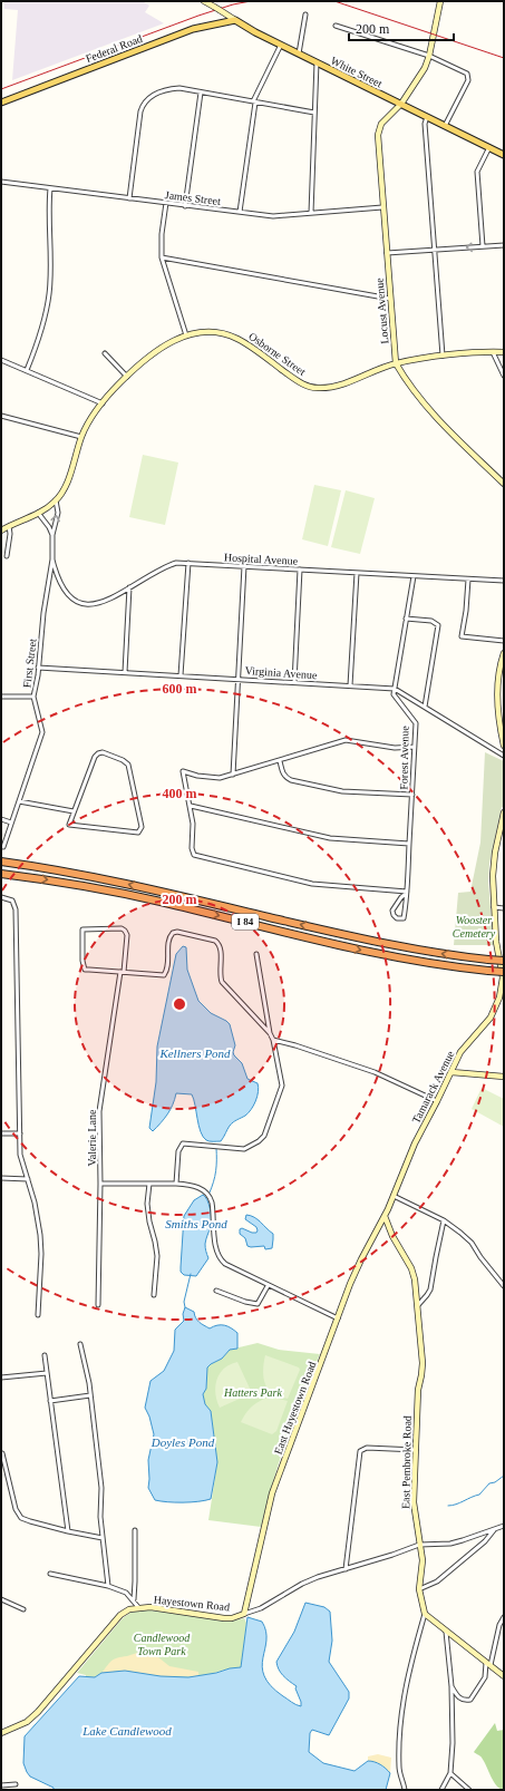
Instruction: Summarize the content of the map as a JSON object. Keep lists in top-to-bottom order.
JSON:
{
  "streets": {
    "highway": ["I 84"],
    "main road": ["Federal Road", "White Street"],
    "street": [
      "James Street",
      "Locust Avenue",
      "Osborne Street",
      "Hospital Avenue",
      "First Street",
      "Virginia Avenue",
      "Forest Avenue",
      "Tamarack Avenue",
      "Valerie Lane",
      "East Hayestown Road",
      "East Pembroke Road",
      "Hayestown Road"
    ]
  },
  "crossings": [
    ["Federal Road", "White Street"],
    ["White Street", "Locust Avenue"],
    ["James Street", "Locust Avenue"],
    ["Locust Avenue", "Osborne Street"],
    ["Osborne Street", "First Street"],
    ["Hospital Avenue", "First Street"],
    ["First Street", "Virginia Avenue"],
    ["Virginia Avenue", "Forest Avenue"],
    ["Tamarack Avenue", "East Hayestown Road"],
    ["Tamarack Avenue", "East Pembroke Road"],
    ["East Hayestown Road", "East Pembroke Road"],
    ["East Hayestown Road", "Hayestown Road"],
    ["East Pembroke Road", "Hayestown Road"]
  ],
  "water": [
    "Kellners Pond",
    "Smiths Pond",
    "Doyles Pond",
    "Lake Candlewood"
  ],
  "parks": ["Wooster Cemetery", "Hatters Park", "Candlewood Town Park"],
  "scale_bar": "200 m",
  "rings": ["600 m", "400 m", "200 m"]
}
